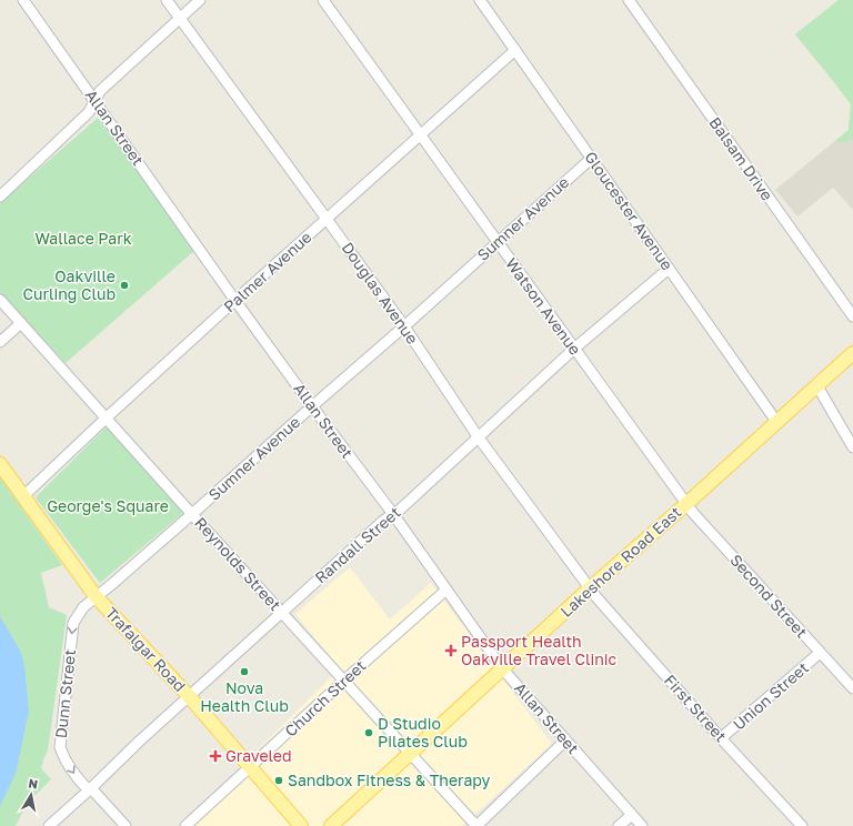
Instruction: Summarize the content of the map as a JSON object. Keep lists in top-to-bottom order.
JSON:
{
  "streets": {
    "main road": ["Lakeshore Road East", "Trafalgar Road"],
    "street": [
      "Allan Street",
      "Balsam Drive",
      "Gloucester Avenue",
      "Sumner Avenue",
      "Palmer Avenue",
      "Douglas Avenue",
      "Watson Avenue",
      "Randall Street",
      "Reynolds Street",
      "Second Street",
      "Dunn Street",
      "Union Street",
      "Church Street",
      "First Street"
    ]
  },
  "crossings": [
    ["Allan Street", "Sumner Avenue"],
    ["Allan Street", "Palmer Avenue"],
    ["Allan Street", "Randall Street"],
    ["Allan Street", "Lakeshore Road East"],
    ["Allan Street", "Church Street"],
    ["Gloucester Avenue", "Sumner Avenue"],
    ["Gloucester Avenue", "Palmer Avenue"],
    ["Gloucester Avenue", "Randall Street"],
    ["Gloucester Avenue", "Lakeshore Road East"],
    ["Sumner Avenue", "Douglas Avenue"],
    ["Sumner Avenue", "Watson Avenue"],
    ["Sumner Avenue", "Reynolds Street"],
    ["Sumner Avenue", "Trafalgar Road"],
    ["Sumner Avenue", "Dunn Street"],
    ["Palmer Avenue", "Douglas Avenue"],
    ["Palmer Avenue", "Watson Avenue"],
    ["Palmer Avenue", "Reynolds Street"],
    ["Palmer Avenue", "Trafalgar Road"],
    ["Douglas Avenue", "Randall Street"],
    ["Douglas Avenue", "Lakeshore Road East"],
    ["Douglas Avenue", "First Street"],
    ["Watson Avenue", "Randall Street"],
    ["Watson Avenue", "Lakeshore Road East"],
    ["Watson Avenue", "Second Street"],
    ["Randall Street", "Reynolds Street"],
    ["Randall Street", "Trafalgar Road"],
    ["Randall Street", "Dunn Street"],
    ["Lakeshore Road East", "Reynolds Street"],
    ["Lakeshore Road East", "Second Street"],
    ["Lakeshore Road East", "First Street"],
    ["Reynolds Street", "Church Street"],
    ["Second Street", "Union Street"],
    ["Trafalgar Road", "Dunn Street"],
    ["Trafalgar Road", "Church Street"],
    ["Union Street", "First Street"]
  ],
  "one_way": ["Dunn Street"],
  "parks": ["Wallace Park", "George's Square"],
  "places": {
    "other": [
      "Oakville Curling Club",
      "Nova Health Club",
      "D Studio Pilates Club",
      "Sandbox Fitness & Therapy"
    ],
    "health": ["Passport Health Oakville Travel Clinic", "Graveled"]
  },
  "north": "top"
}
